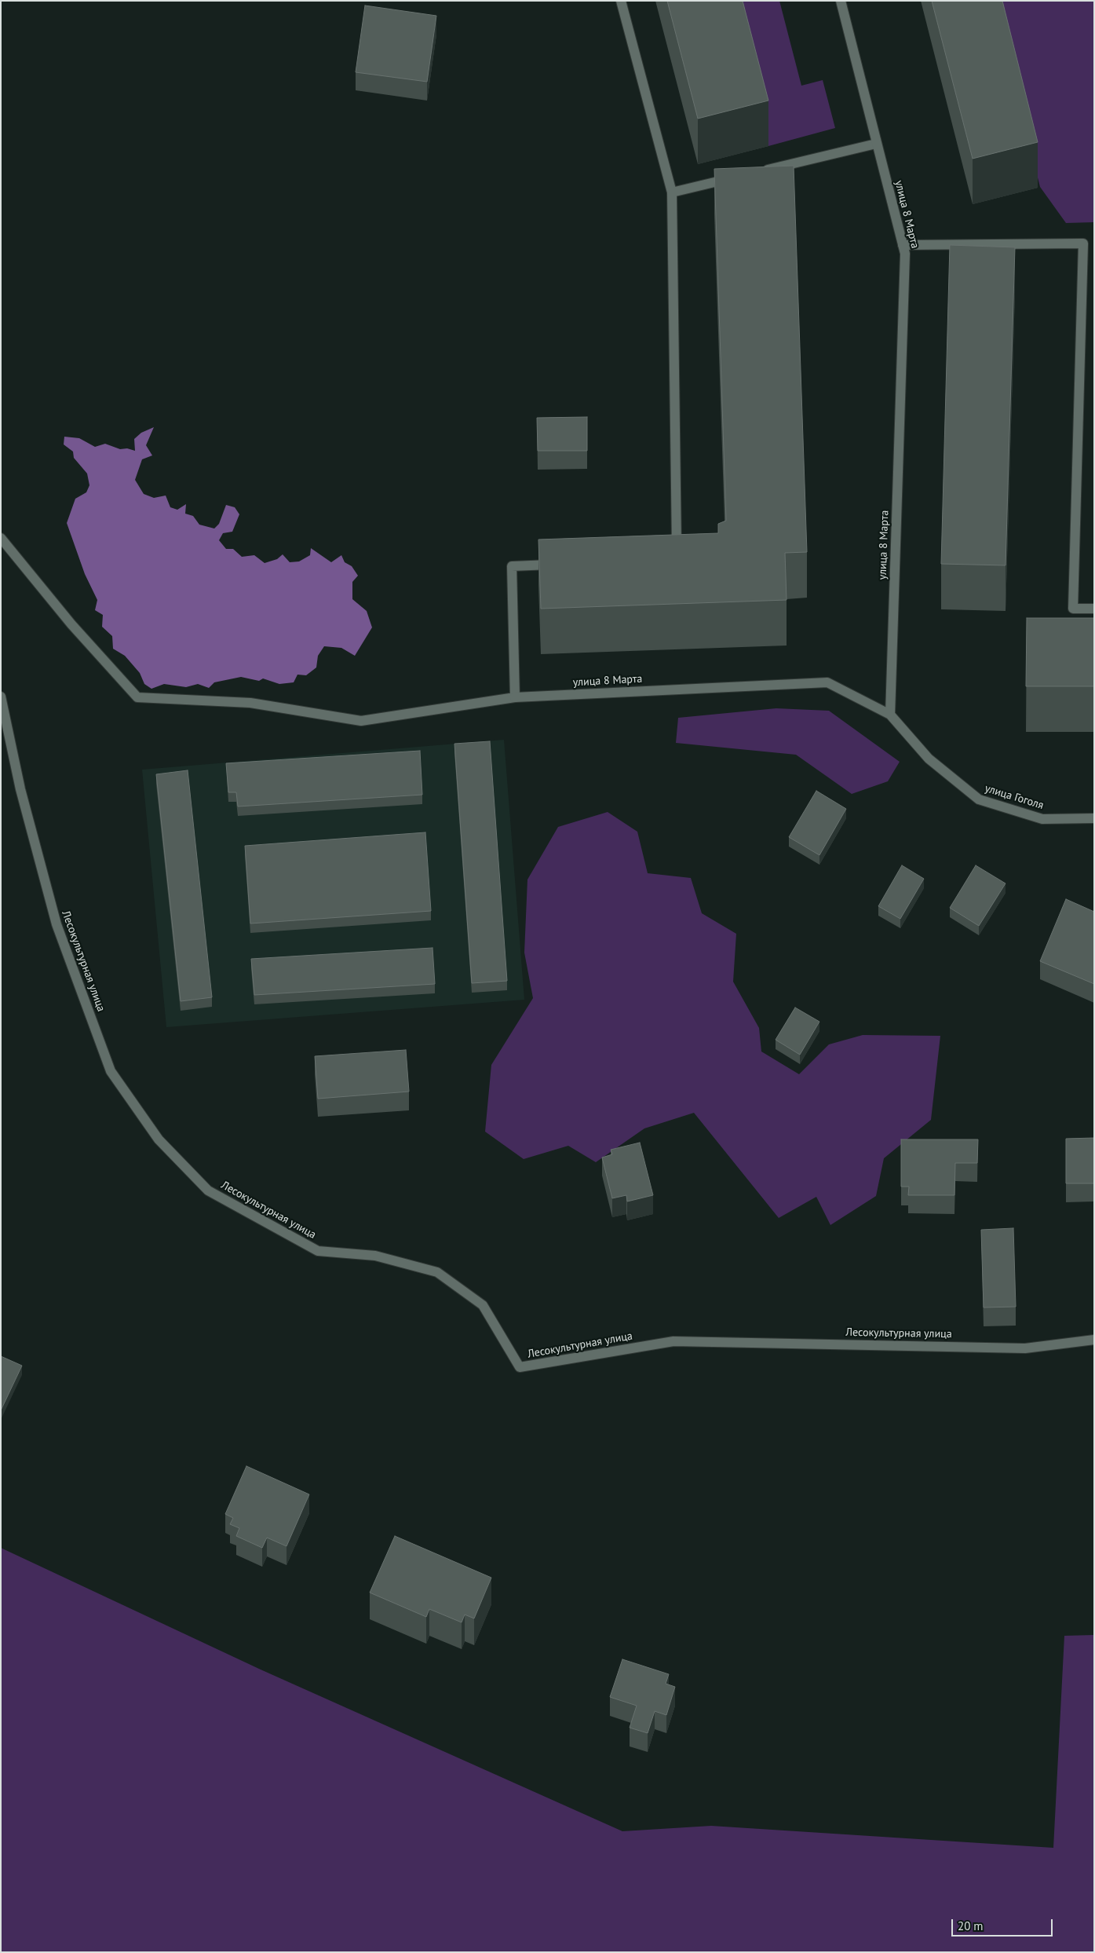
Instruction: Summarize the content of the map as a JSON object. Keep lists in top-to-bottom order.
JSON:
{
  "streets": {
    "street": ["улица 8 Марта", "улица Гоголя", "Лесокультурная улица"]
  },
  "crossings": [
    ["улица 8 Марта", "улица Гоголя"]
  ],
  "scale_bar": "20 m"
}
